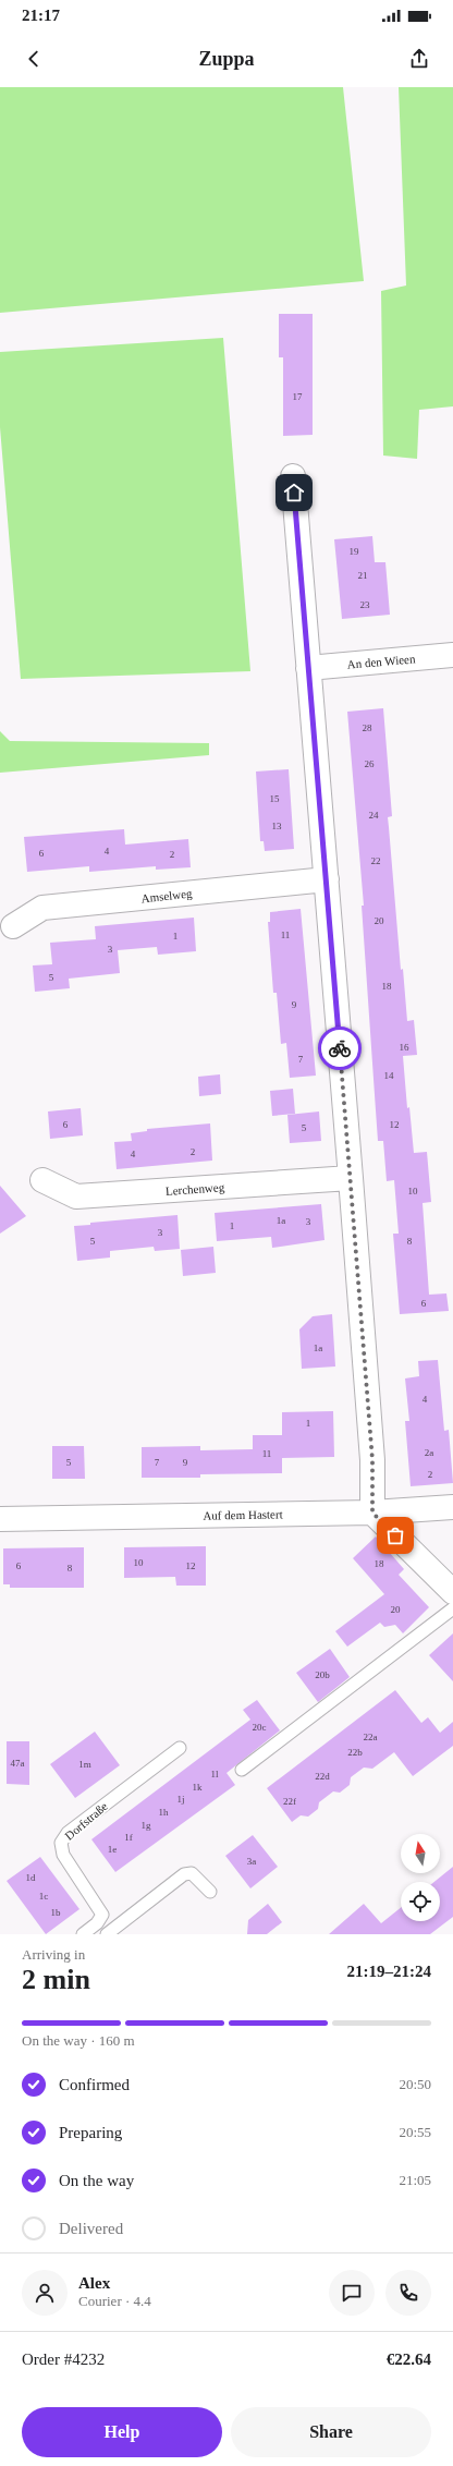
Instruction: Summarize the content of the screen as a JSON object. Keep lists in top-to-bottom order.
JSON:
{
  "streets": {
    "street": [
      "An den Wieen",
      "Amselweg",
      "Lerchenweg",
      "Auf dem Hastert"
    ],
    "lane": ["Dorfstraße"]
  },
  "house_numbers": [
    "17",
    "19",
    "21",
    "23",
    "28",
    "26",
    "15",
    "24",
    "13",
    "4",
    "6",
    "2",
    "22",
    "20",
    "11",
    "1",
    "3",
    "5",
    "18",
    "9",
    "16",
    "7",
    "14",
    "6",
    "12",
    "5",
    "2",
    "4",
    "10",
    "1a",
    "3",
    "1",
    "3",
    "5",
    "8",
    "6",
    "1a",
    "4",
    "1",
    "2a",
    "11",
    "5",
    "7",
    "9",
    "2",
    "10",
    "18",
    "6",
    "12",
    "8",
    "20",
    "20b",
    "20c",
    "22a",
    "22b",
    "47a",
    "1m",
    "1l",
    "22d",
    "1k",
    "1j",
    "22f",
    "1h",
    "1g",
    "1f",
    "1e",
    "3a",
    "1d",
    "1c",
    "1b"
  ],
  "north": "top",
  "page": {
    "status": "21:17",
    "header": "Zuppa",
    "heading": ["2 min", "Arriving in", "21:19–21:24"],
    "panel": [
      "Alex",
      "Courier · 4.4",
      "Order #4232",
      "€22.64"
    ],
    "bar": "On the way · 160 m",
    "list": [
      ["Confirmed", "20:50"],
      ["Preparing", "20:55"],
      ["On the way", "21:05"],
      "Delivered"
    ],
    "buttons": ["Help", "Share"]
  }
}
